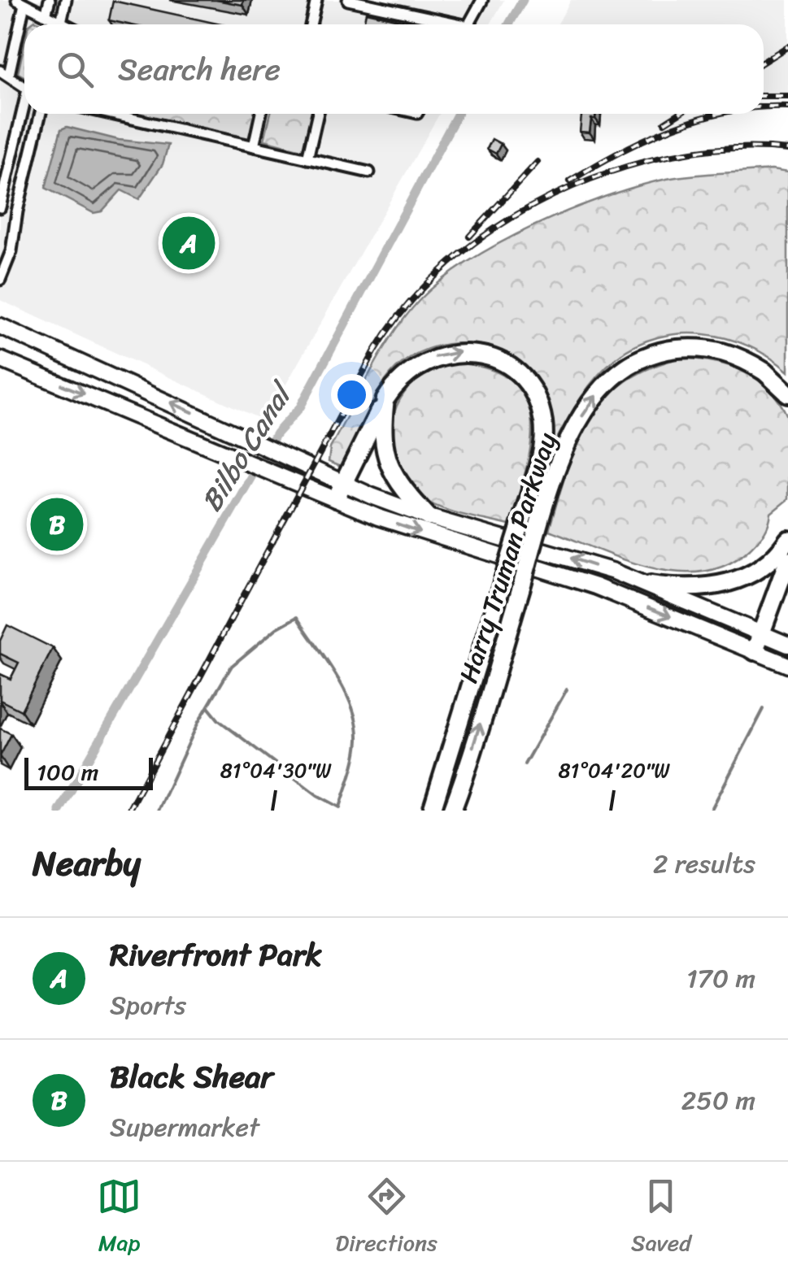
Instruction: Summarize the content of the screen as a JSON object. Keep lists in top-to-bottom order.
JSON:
{
  "streets": {
    "highway": ["Harry Truman Parkway"]
  },
  "water": ["Bilbo Canal"],
  "scale_bar": "100 m",
  "page": {
    "search": "Search here",
    "pins": ["A", "B"],
    "scale": "100 m",
    "heading": ["Nearby", "2 results"],
    "list": [
      {
        "mark": "A",
        "name": "Riverfront Park",
        "note": "Sports",
        "value": "170 m"
      },
      {
        "mark": "B",
        "name": "Black Shear",
        "note": "Supermarket",
        "value": "250 m"
      }
    ],
    "nav": ["Map", "Directions", "Saved"]
  },
  "coordinates": ["81°04'30\"W", "81°04'20\"W"]
}
